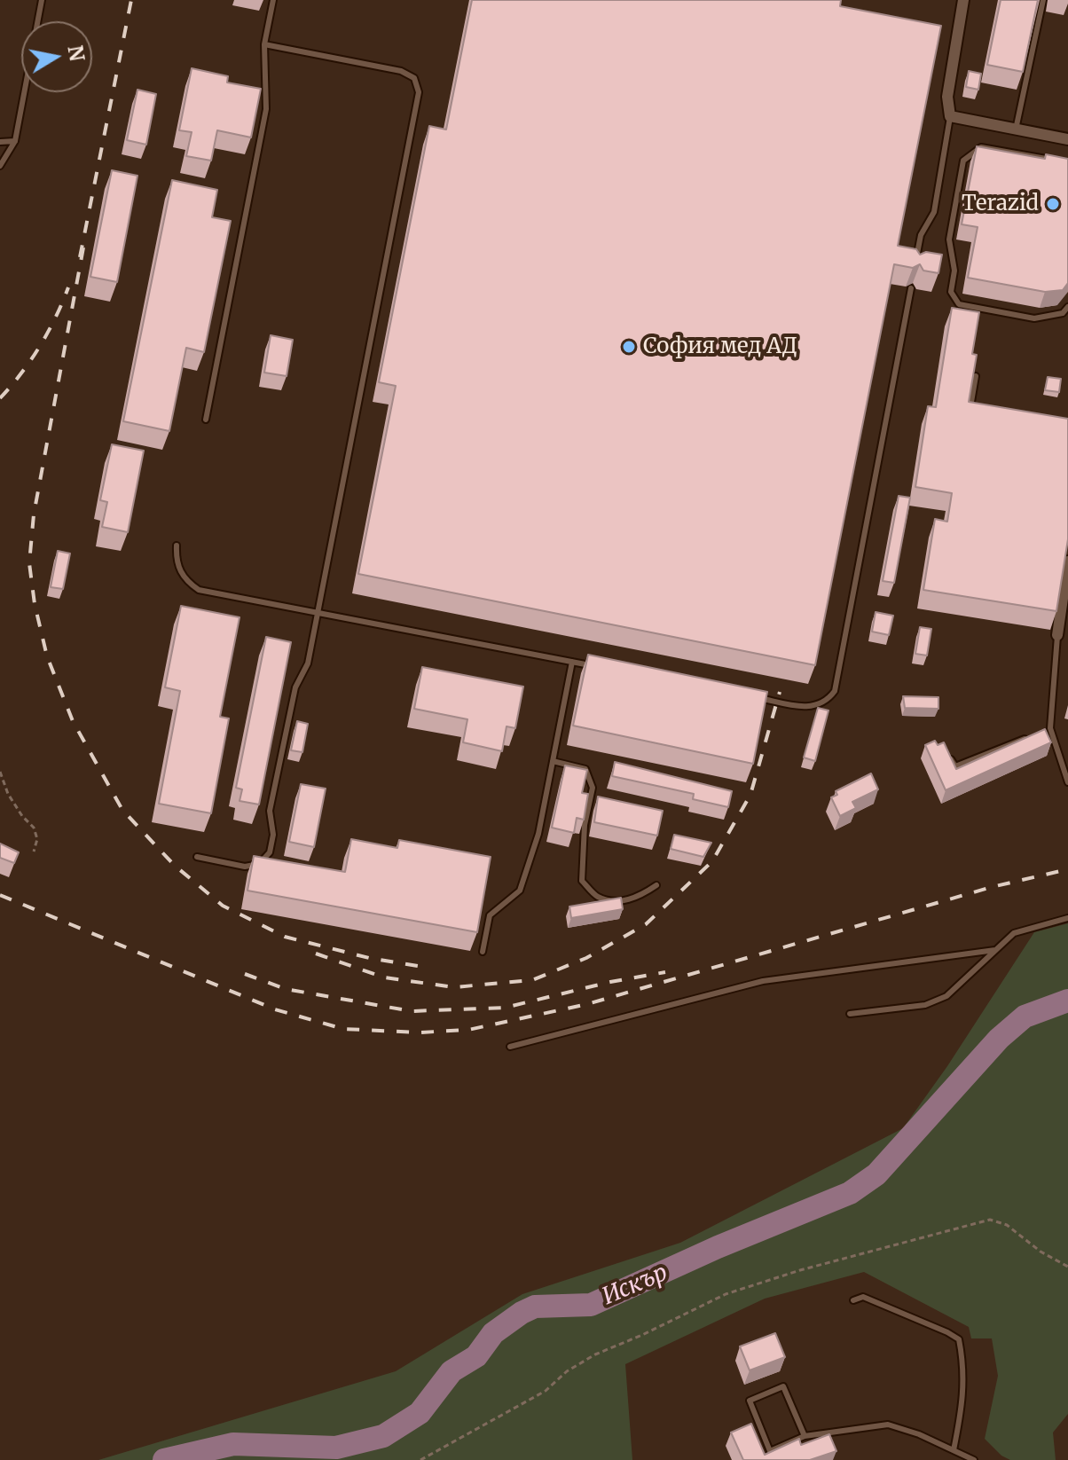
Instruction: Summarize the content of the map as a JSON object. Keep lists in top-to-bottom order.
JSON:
{
  "water": ["Искър"],
  "places": ["Terazid", "София мед АД"],
  "north": "right"
}
